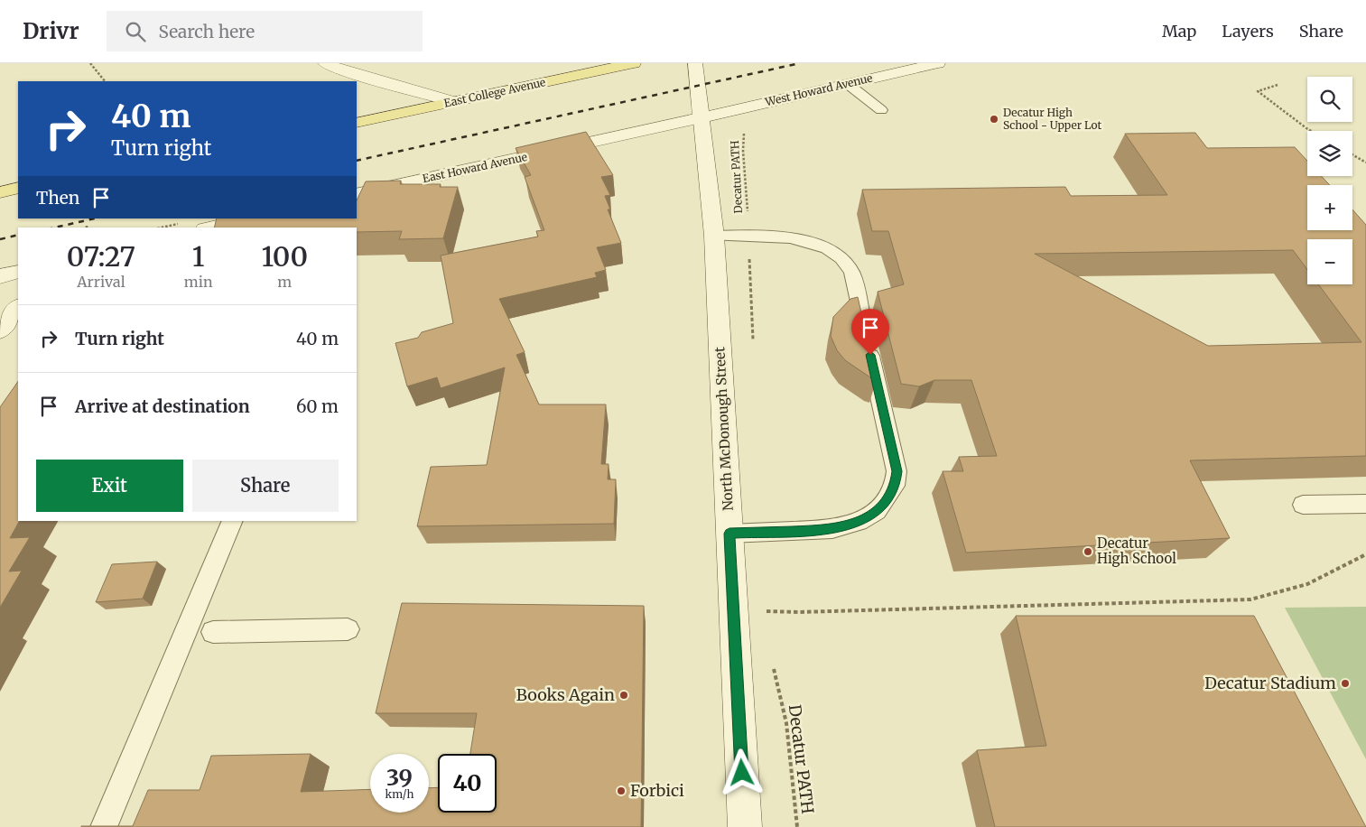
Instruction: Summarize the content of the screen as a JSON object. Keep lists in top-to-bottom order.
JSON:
{
  "streets": {
    "main road": ["East College Avenue"],
    "street": ["West Howard Avenue", "East Howard Avenue", "North McDonough Street"],
    "path": ["Decatur PATH"]
  },
  "crossings": [
    ["West Howard Avenue", "East Howard Avenue"],
    ["West Howard Avenue", "North McDonough Street"],
    ["East Howard Avenue", "North McDonough Street"]
  ],
  "places": [
    "Decatur High School - Upper Lot",
    "Decatur High School",
    "Decatur Stadium",
    "Books Again",
    "Forbici"
  ],
  "page": {
    "header": "Drivr",
    "search": "Search here",
    "nav": ["Map", "Layers", "Share"],
    "map_buttons": ["+", "−"],
    "turn": ["40 m", "Turn right"],
    "then": "Then",
    "eta": [
      "07:27",
      "Arrival",
      "1",
      "min",
      "100",
      "m"
    ],
    "list": [
      {
        "name": "Turn right",
        "value": "40 m"
      },
      {
        "name": "Arrive at destination",
        "value": "60 m"
      }
    ],
    "buttons": ["Exit", "Share"],
    "speed": "39 km/h",
    "limit": "40"
  }
}
